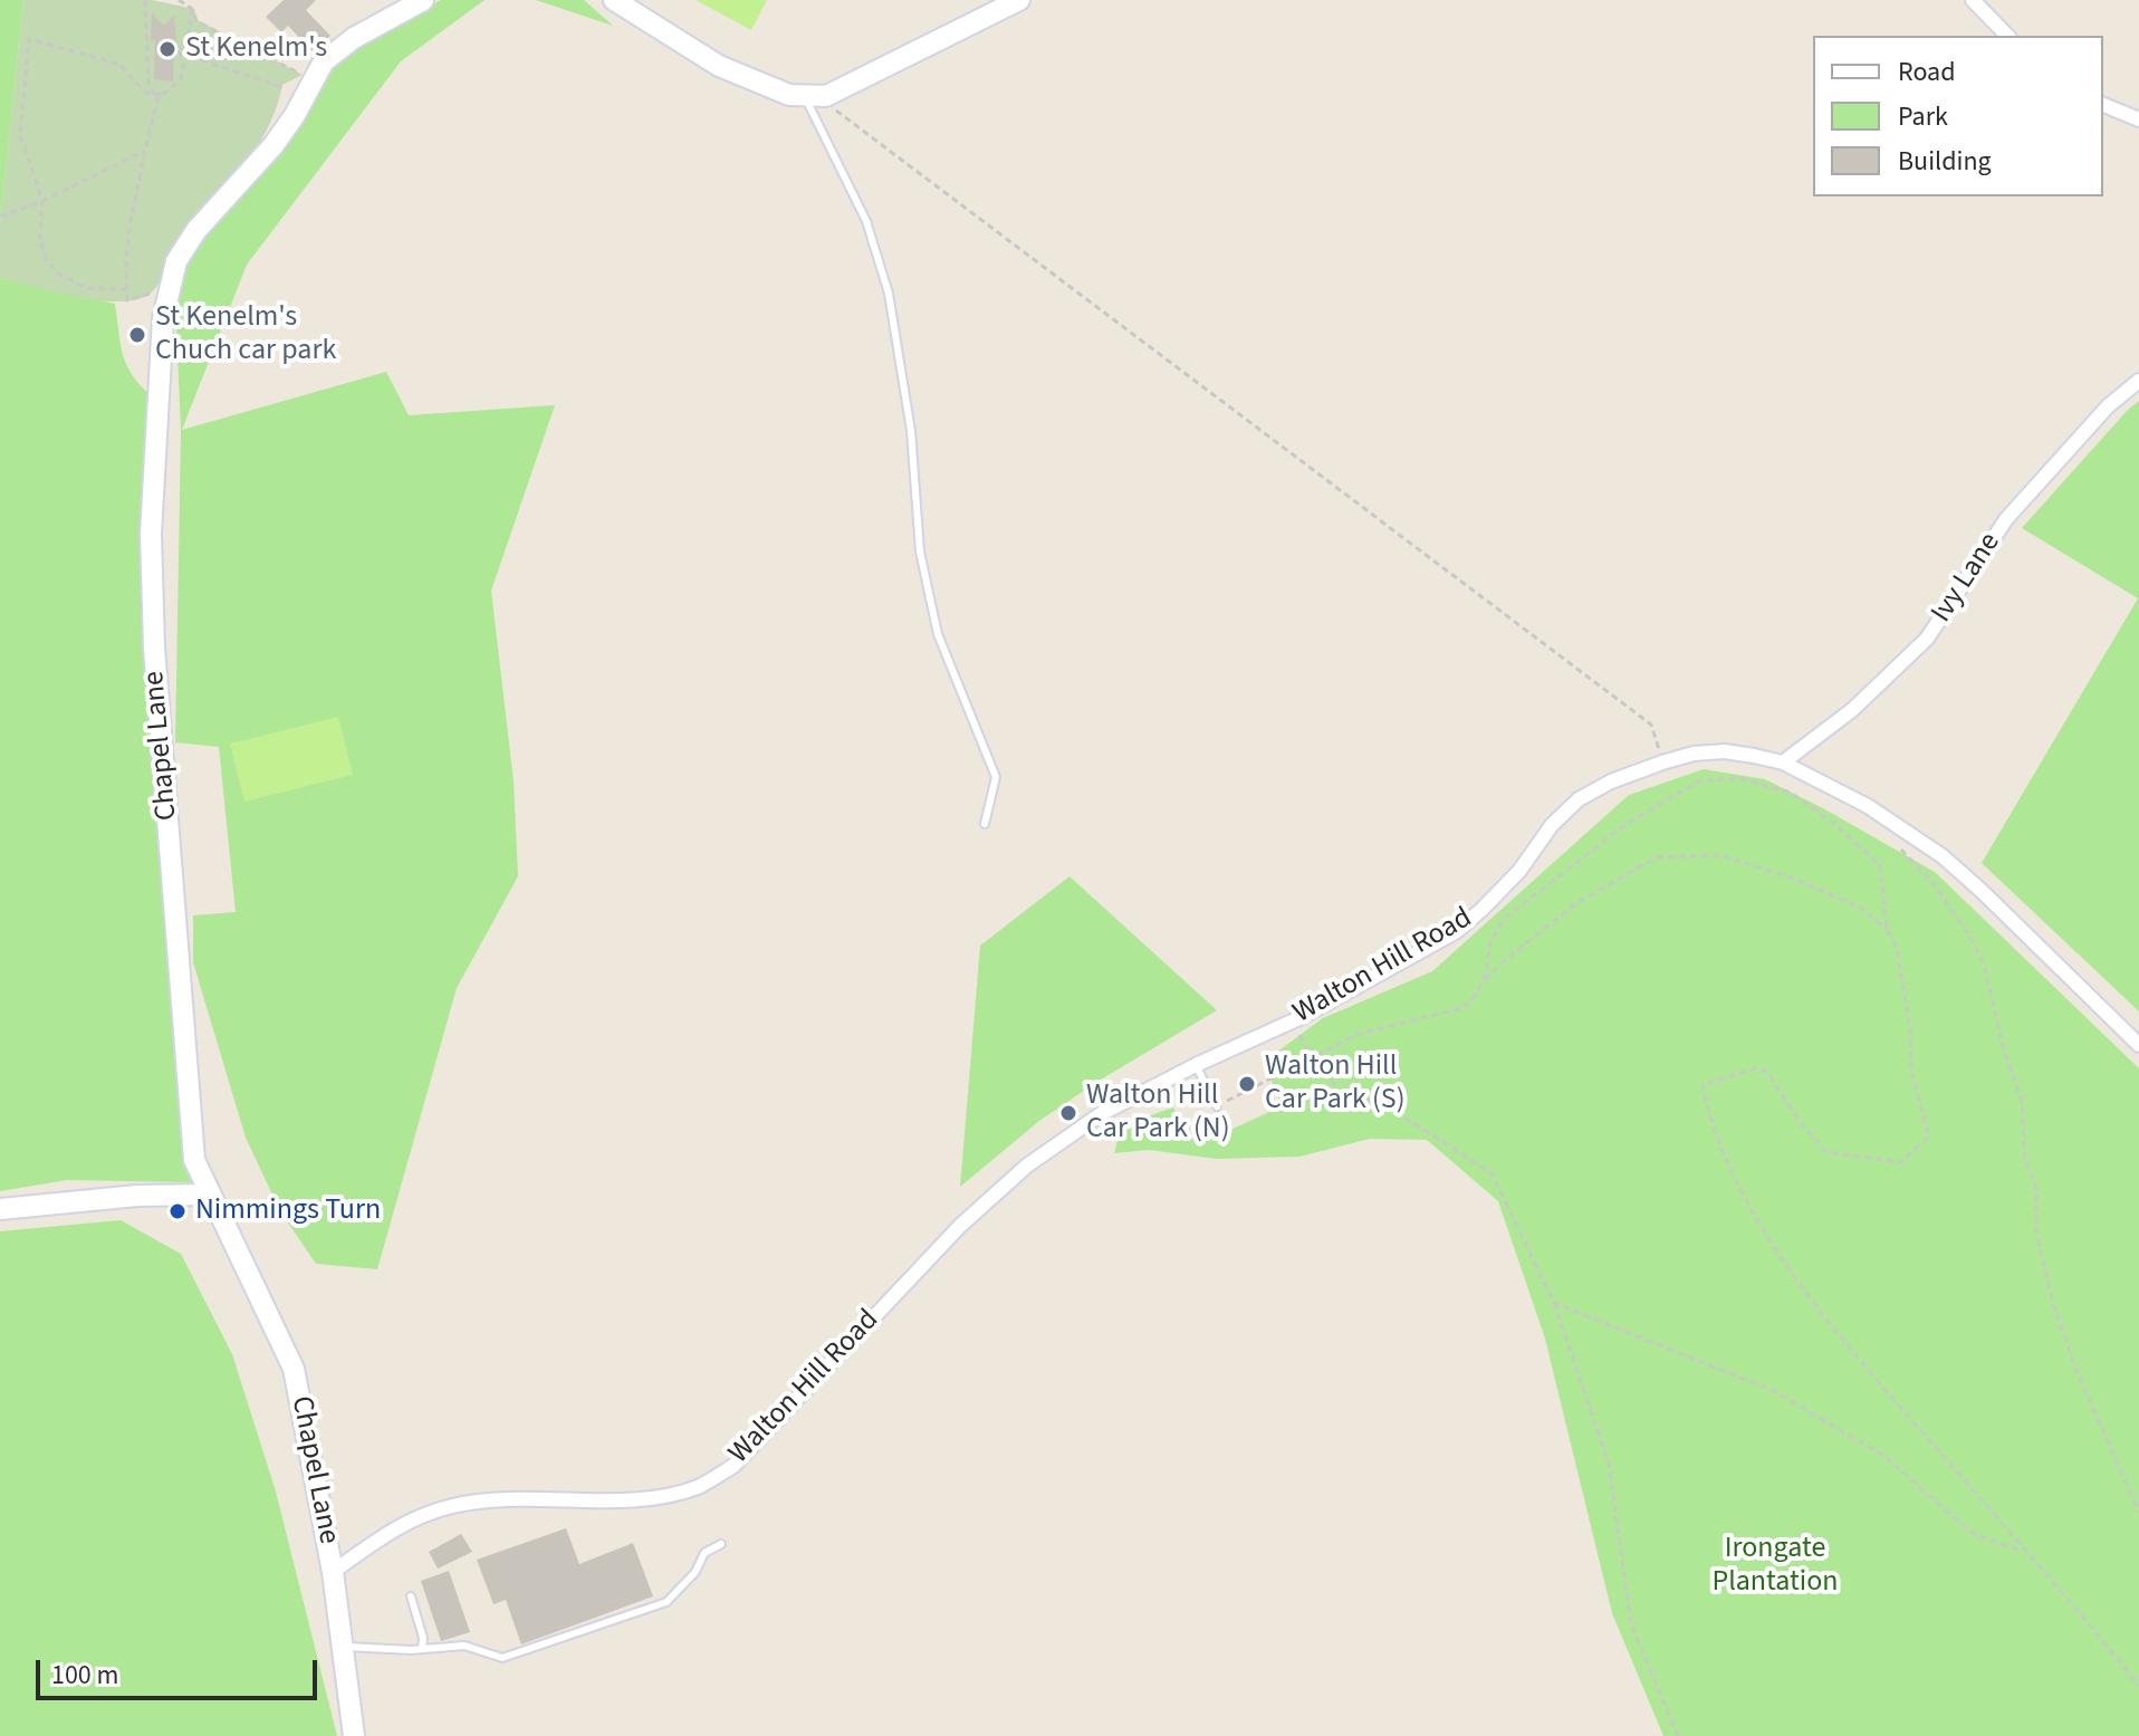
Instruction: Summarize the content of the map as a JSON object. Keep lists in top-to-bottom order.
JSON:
{
  "streets": {
    "street": ["Ivy Lane", "Chapel Lane", "Walton Hill Road"]
  },
  "crossings": [
    ["Ivy Lane", "Walton Hill Road"],
    ["Chapel Lane", "Walton Hill Road"]
  ],
  "parks": ["Irongate Plantation"],
  "places": [
    "St Kenelm's",
    "St Kenelm's Chuch car park",
    "Walton Hill Car Park (S)",
    "Walton Hill Car Park (N)",
    "Nimmings Turn"
  ],
  "legend": ["Road", "Park", "Building"],
  "scale_bar": "100 m"
}
